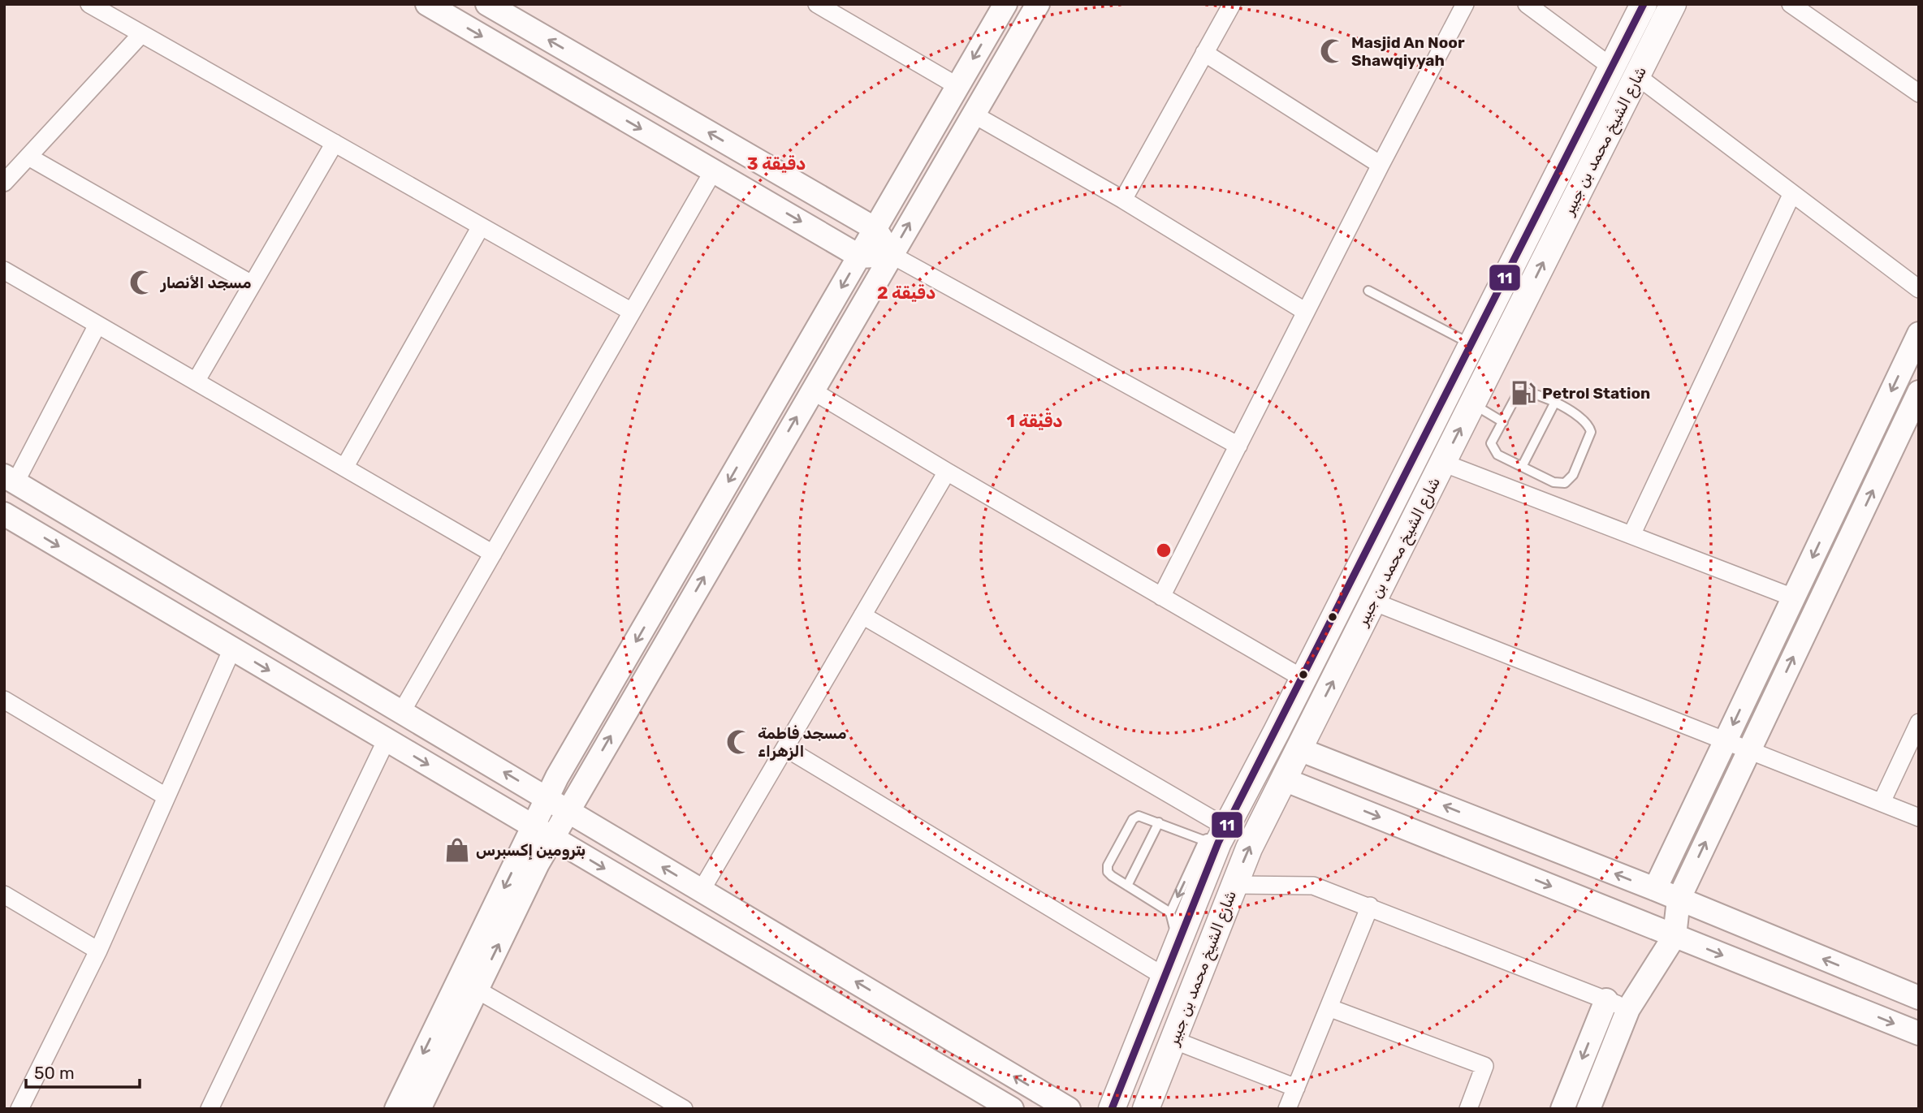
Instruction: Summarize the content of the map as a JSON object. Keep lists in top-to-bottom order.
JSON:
{
  "streets": {
    "main road": ["شارع الشيخ محمد بن جبير"]
  },
  "places": {
    "mosque": ["Masjid An Noor Shawqiyyah", "مسجد الأنصار", "مسجد فاطمة الزهراء"],
    "fuel station": ["Petrol Station"],
    "shop": ["بترومين إكسبرس"]
  },
  "lines": ["transit line 11"],
  "scale_bar": "50 m",
  "rings": ["3 دقيقة", "2 دقيقة", "1 دقيقة"]
}
